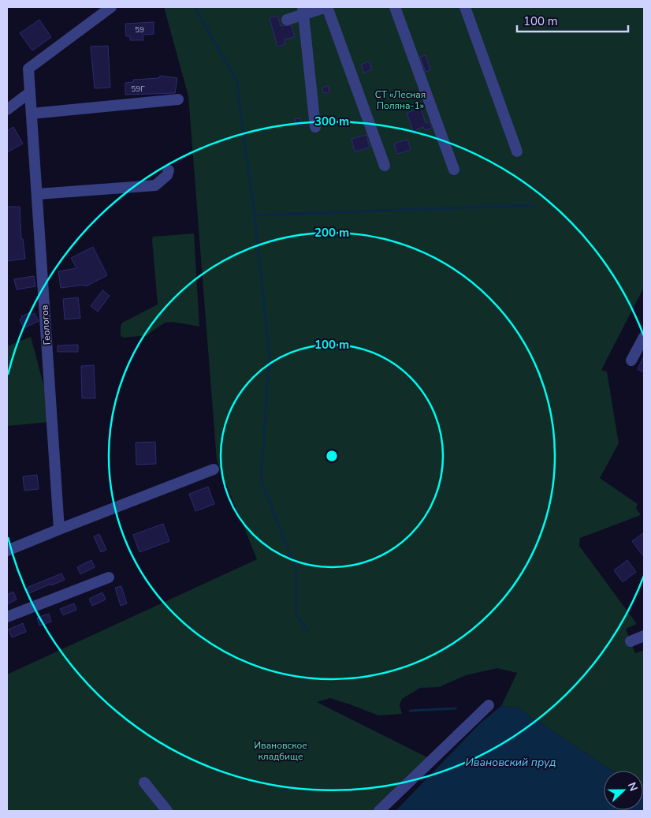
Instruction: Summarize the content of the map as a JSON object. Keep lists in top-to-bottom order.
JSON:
{
  "streets": {
    "street": ["Геологов"]
  },
  "water": ["Ивановский пруд"],
  "parks": ["СТ «Лесная Поляна-1»", "Ивановское кладбище"],
  "house_numbers": ["59", "59Г"],
  "scale_bar": "100 m",
  "north": "right",
  "rings": ["300 m", "200 m", "100 m"]
}
